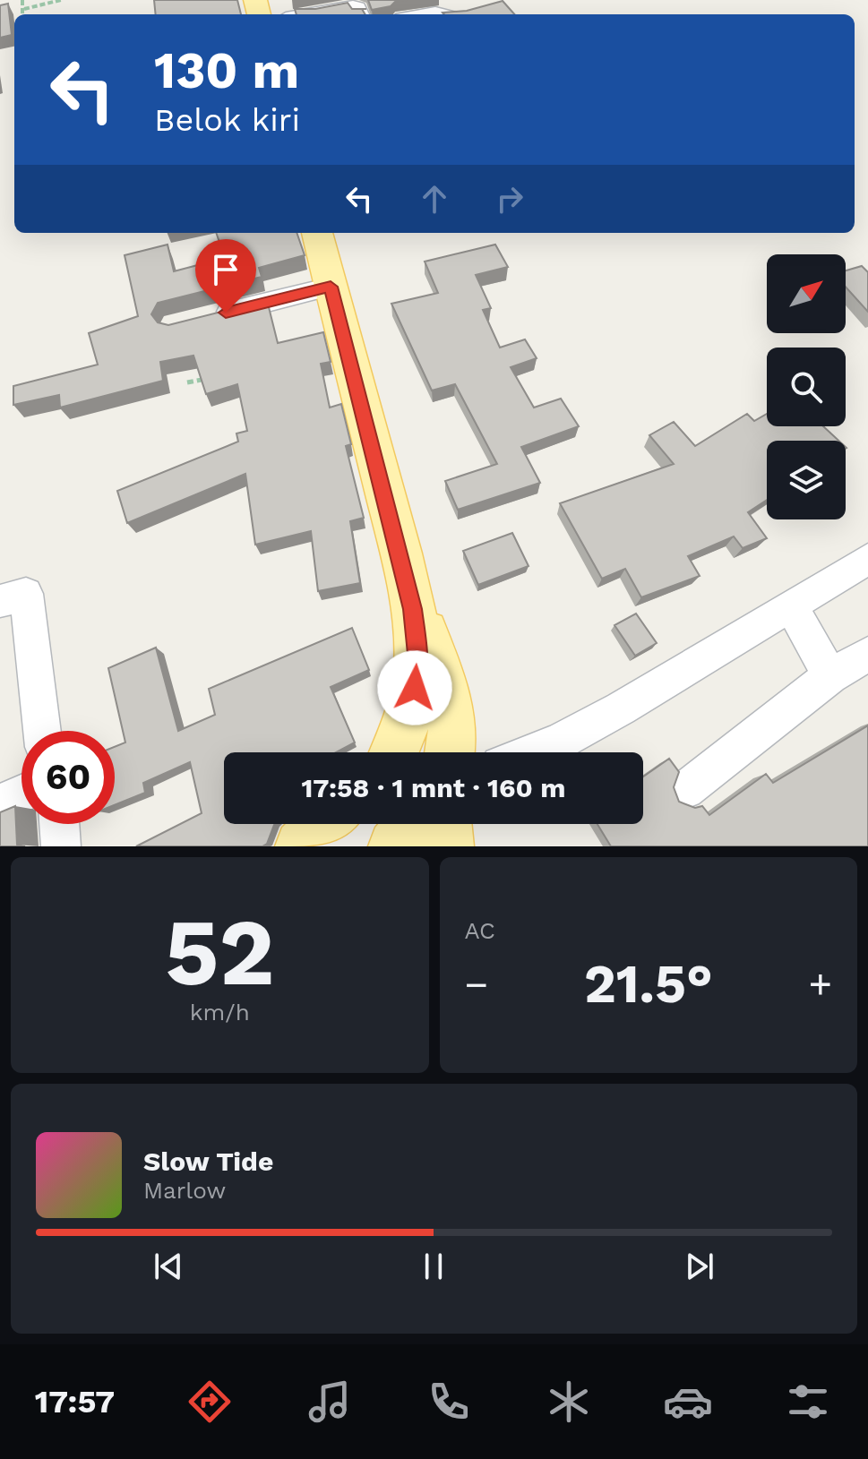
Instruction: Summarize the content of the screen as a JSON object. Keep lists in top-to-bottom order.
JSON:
{
  "north": "top right",
  "page": {
    "turn": ["130 m", "Belok kiri"],
    "limit": "60",
    "trip": "17:58 · 1 mnt · 160 m",
    "tile": [
      ["52", "km/h"],
      "AC"
    ],
    "heat": ["−", "21.5°", "+"],
    "song": ["Slow Tide", "Marlow"],
    "tabs": "17:57"
  }
}
